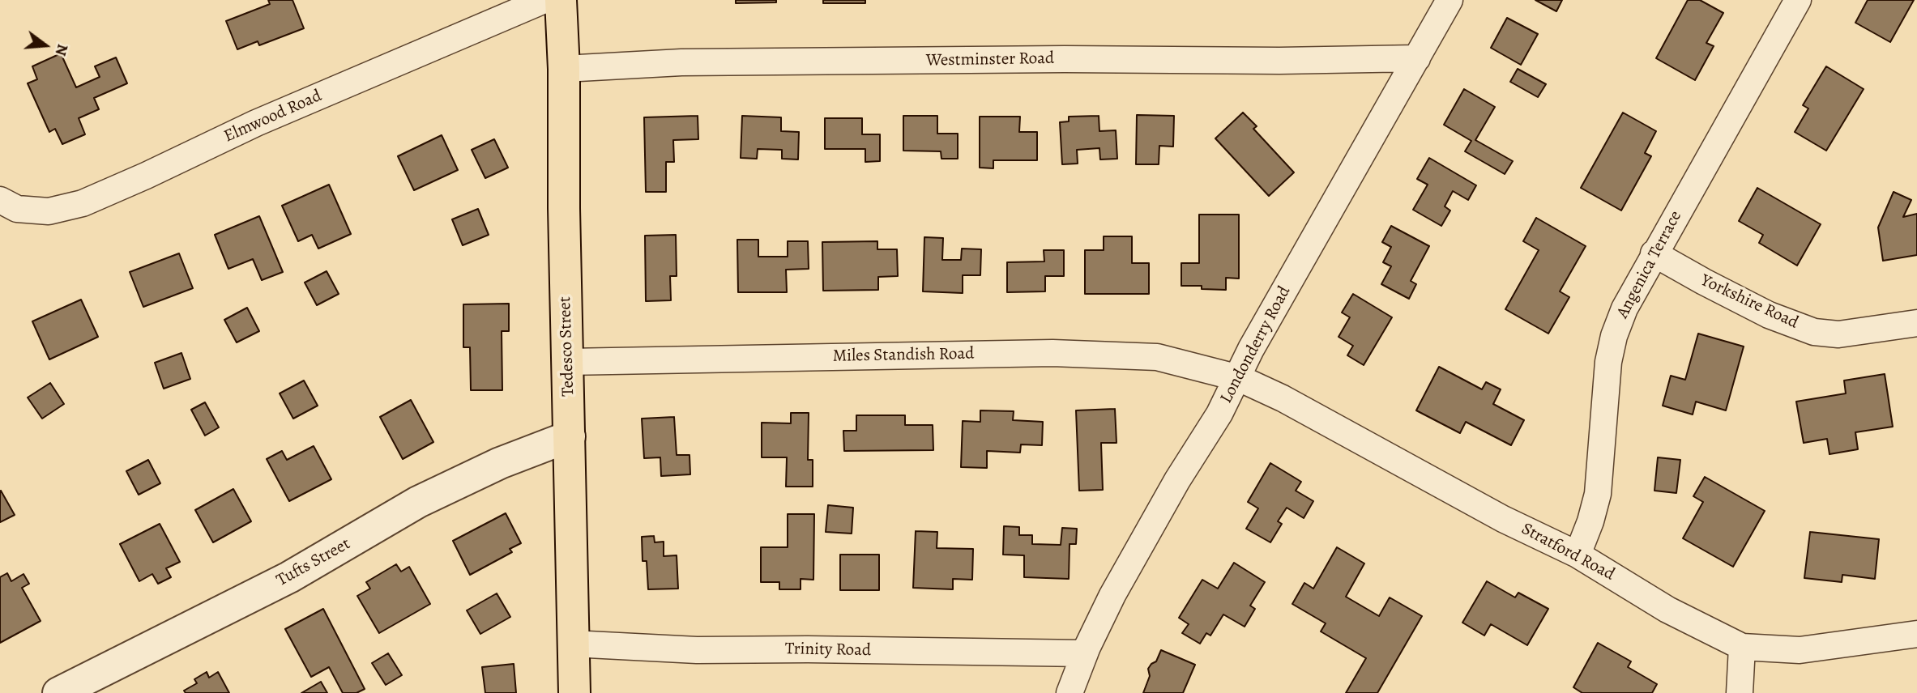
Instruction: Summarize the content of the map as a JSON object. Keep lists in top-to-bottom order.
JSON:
{
  "streets": {
    "main road": ["Tedesco Street"],
    "street": [
      "Westminster Road",
      "Elmwood Road",
      "Angenica Terrace",
      "Yorkshire Road",
      "Londonderry Road",
      "Miles Standish Road",
      "Stratford Road",
      "Tufts Street",
      "Trinity Road"
    ]
  },
  "crossings": [
    ["Westminster Road", "Londonderry Road"],
    ["Westminster Road", "Tedesco Street"],
    ["Angenica Terrace", "Yorkshire Road"],
    ["Angenica Terrace", "Stratford Road"],
    ["Londonderry Road", "Miles Standish Road"],
    ["Londonderry Road", "Stratford Road"],
    ["Londonderry Road", "Trinity Road"],
    ["Tedesco Street", "Miles Standish Road"],
    ["Tedesco Street", "Tufts Street"],
    ["Tedesco Street", "Trinity Road"],
    ["Miles Standish Road", "Stratford Road"]
  ],
  "north": "right"
}
